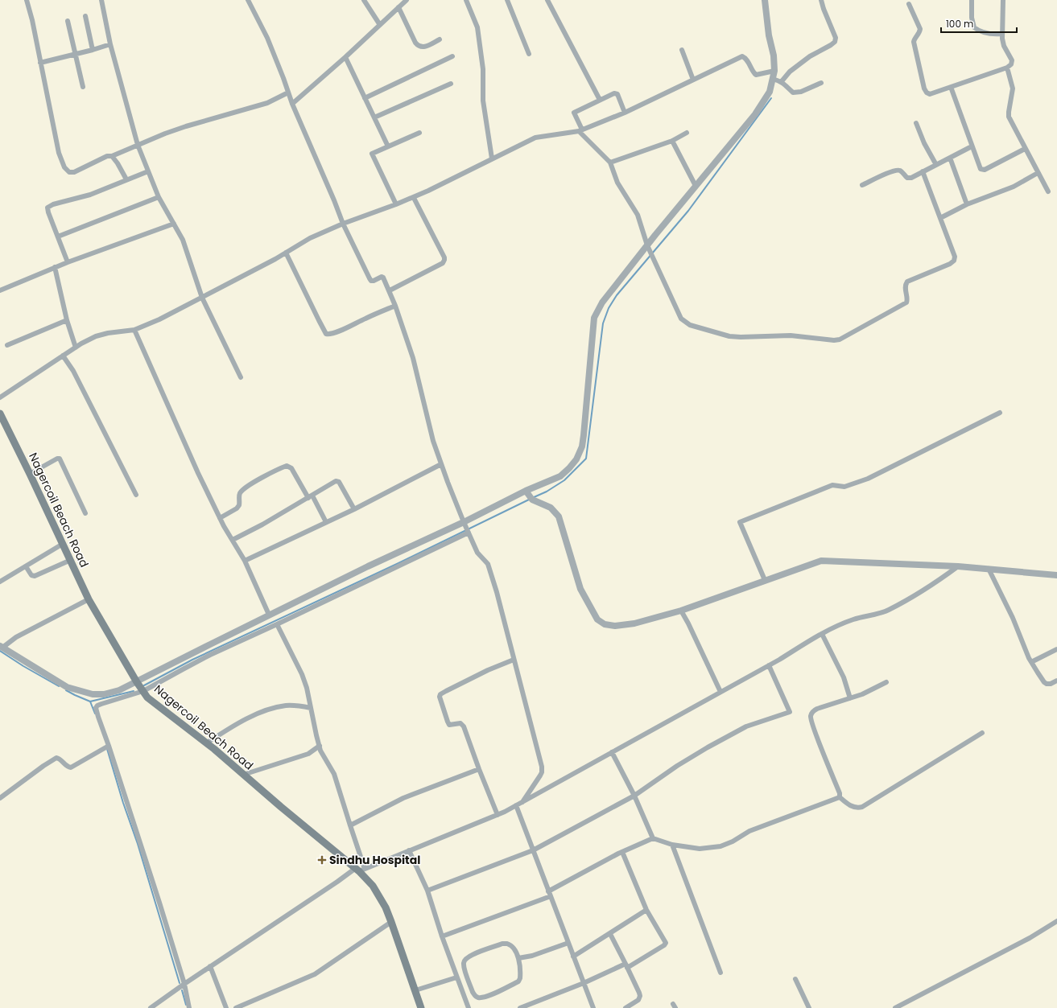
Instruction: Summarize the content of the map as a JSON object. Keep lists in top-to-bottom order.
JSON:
{
  "streets": {
    "main road": ["Nagercoil Beach Road"]
  },
  "places": {
    "health": ["Sindhu Hospital"]
  },
  "scale_bar": "100 m"
}
